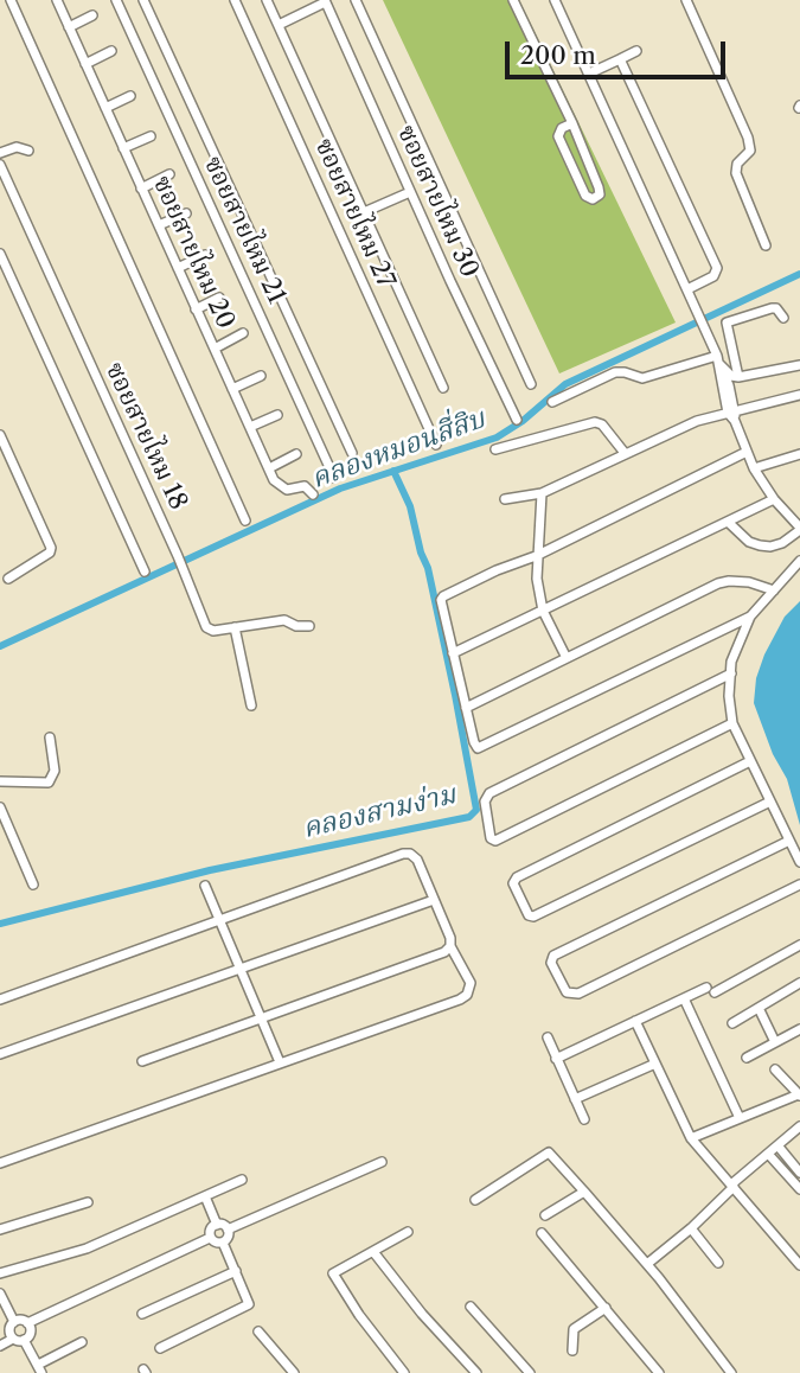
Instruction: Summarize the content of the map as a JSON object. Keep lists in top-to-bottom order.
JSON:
{
  "streets": {
    "street": [
      "ซอยสายไหม 30",
      "ซอยสายไหม 27",
      "ซอยสายไหม 21",
      "ซอยสายไหม 20",
      "ซอยสายไหม 18"
    ]
  },
  "water": ["คลองหมอนสี่สิบ", "คลองสามง่าม"],
  "scale_bar": "200 m"
}
